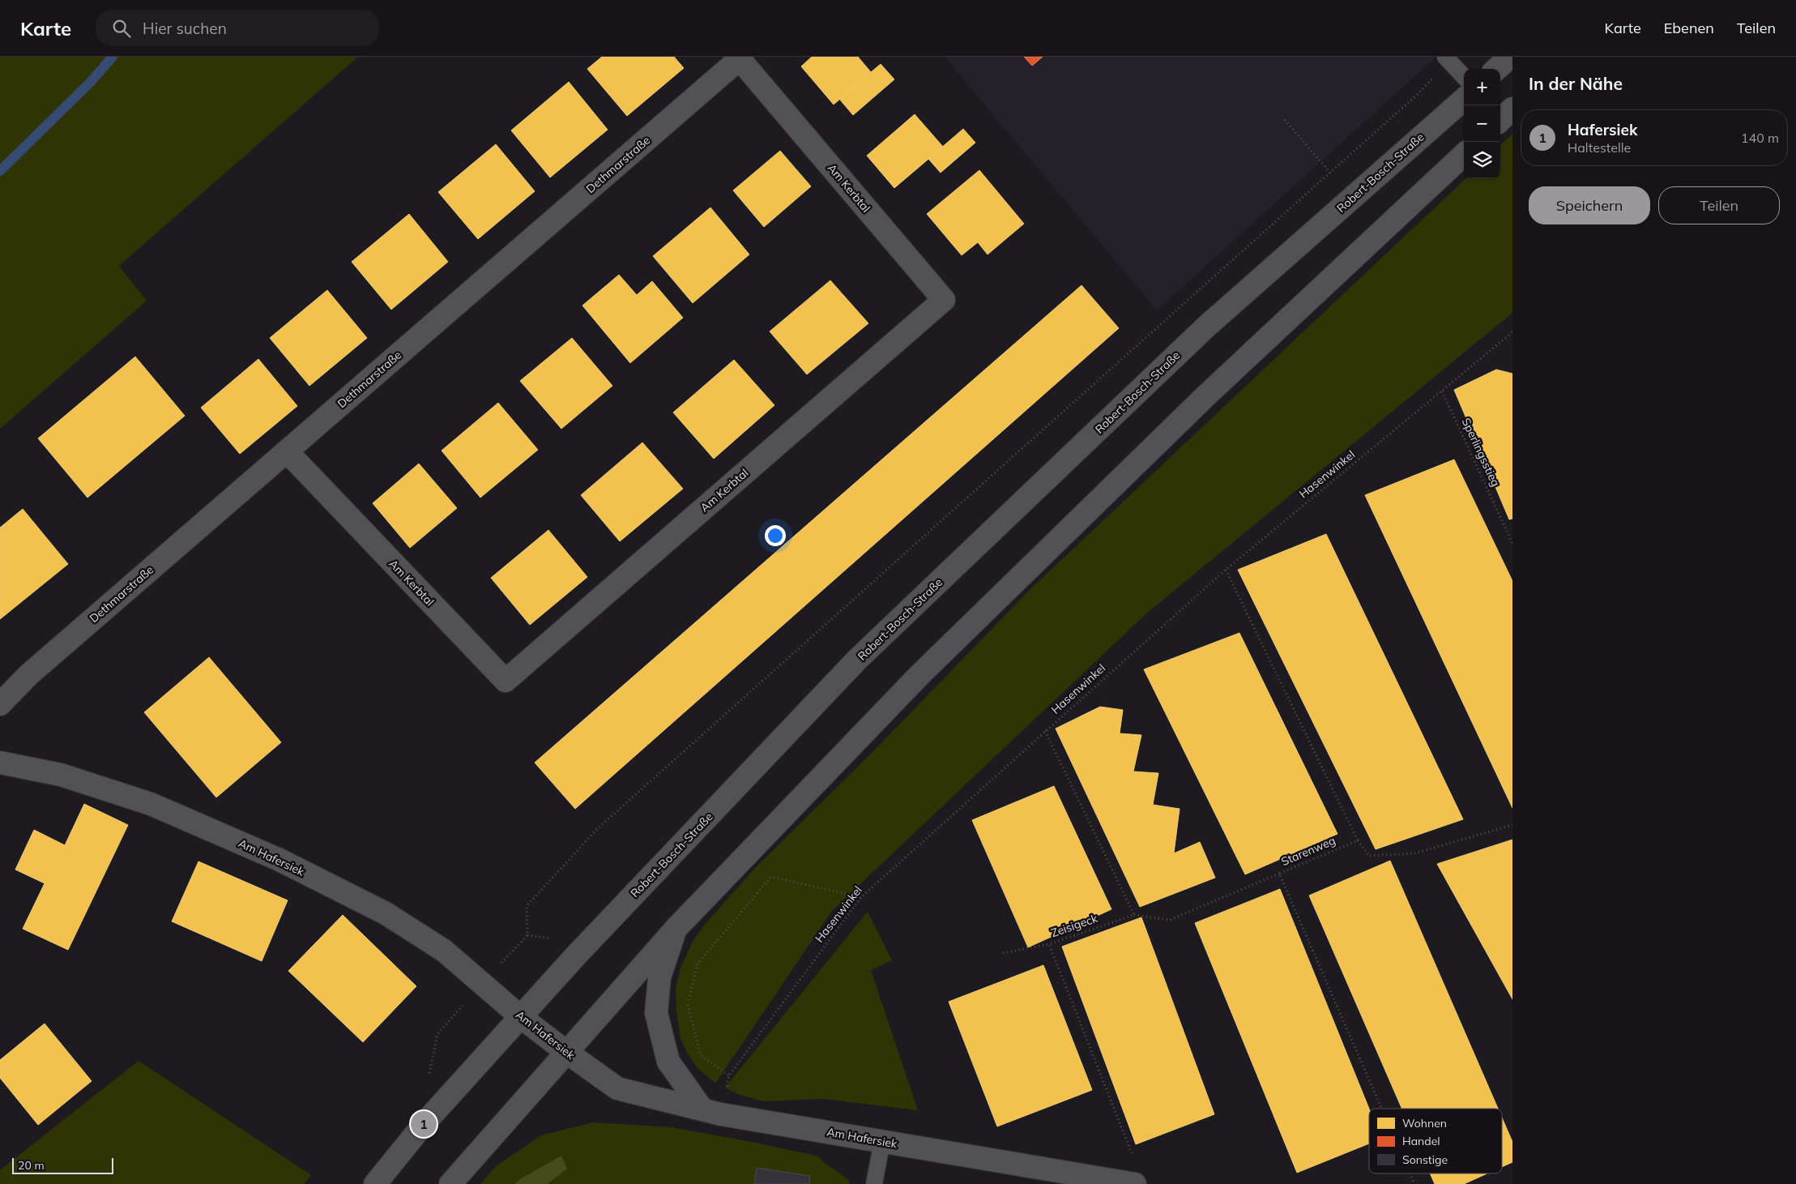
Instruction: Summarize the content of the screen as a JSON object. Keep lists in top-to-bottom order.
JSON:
{
  "streets": {
    "street": [
      "Dethmarstraße",
      "Robert-Bosch-Straße",
      "Am Kerbtal",
      "Am Hafersiek"
    ],
    "path": [
      "Sperlingsstieg",
      "Hasenwinkel",
      "Starenweg",
      "Zeisigeck"
    ]
  },
  "crossings": [
    ["Dethmarstraße", "Am Kerbtal"],
    ["Robert-Bosch-Straße", "Am Hafersiek"],
    ["Sperlingsstieg", "Hasenwinkel"],
    ["Hasenwinkel", "Am Hafersiek"]
  ],
  "legend": ["Wohnen", "Handel", "Sonstige"],
  "scale_bar": "20 m",
  "page": {
    "header": "Karte",
    "search": "Hier suchen",
    "nav": ["Karte", "Ebenen", "Teilen"],
    "heading": "In der Nähe",
    "map_buttons": ["+", "−"],
    "list": [
      {
        "mark": "1",
        "name": "Hafersiek",
        "note": "Haltestelle",
        "value": "140 m"
      }
    ],
    "buttons": ["Speichern", "Teilen"],
    "pins": "1",
    "scale": "20 m"
  }
}
